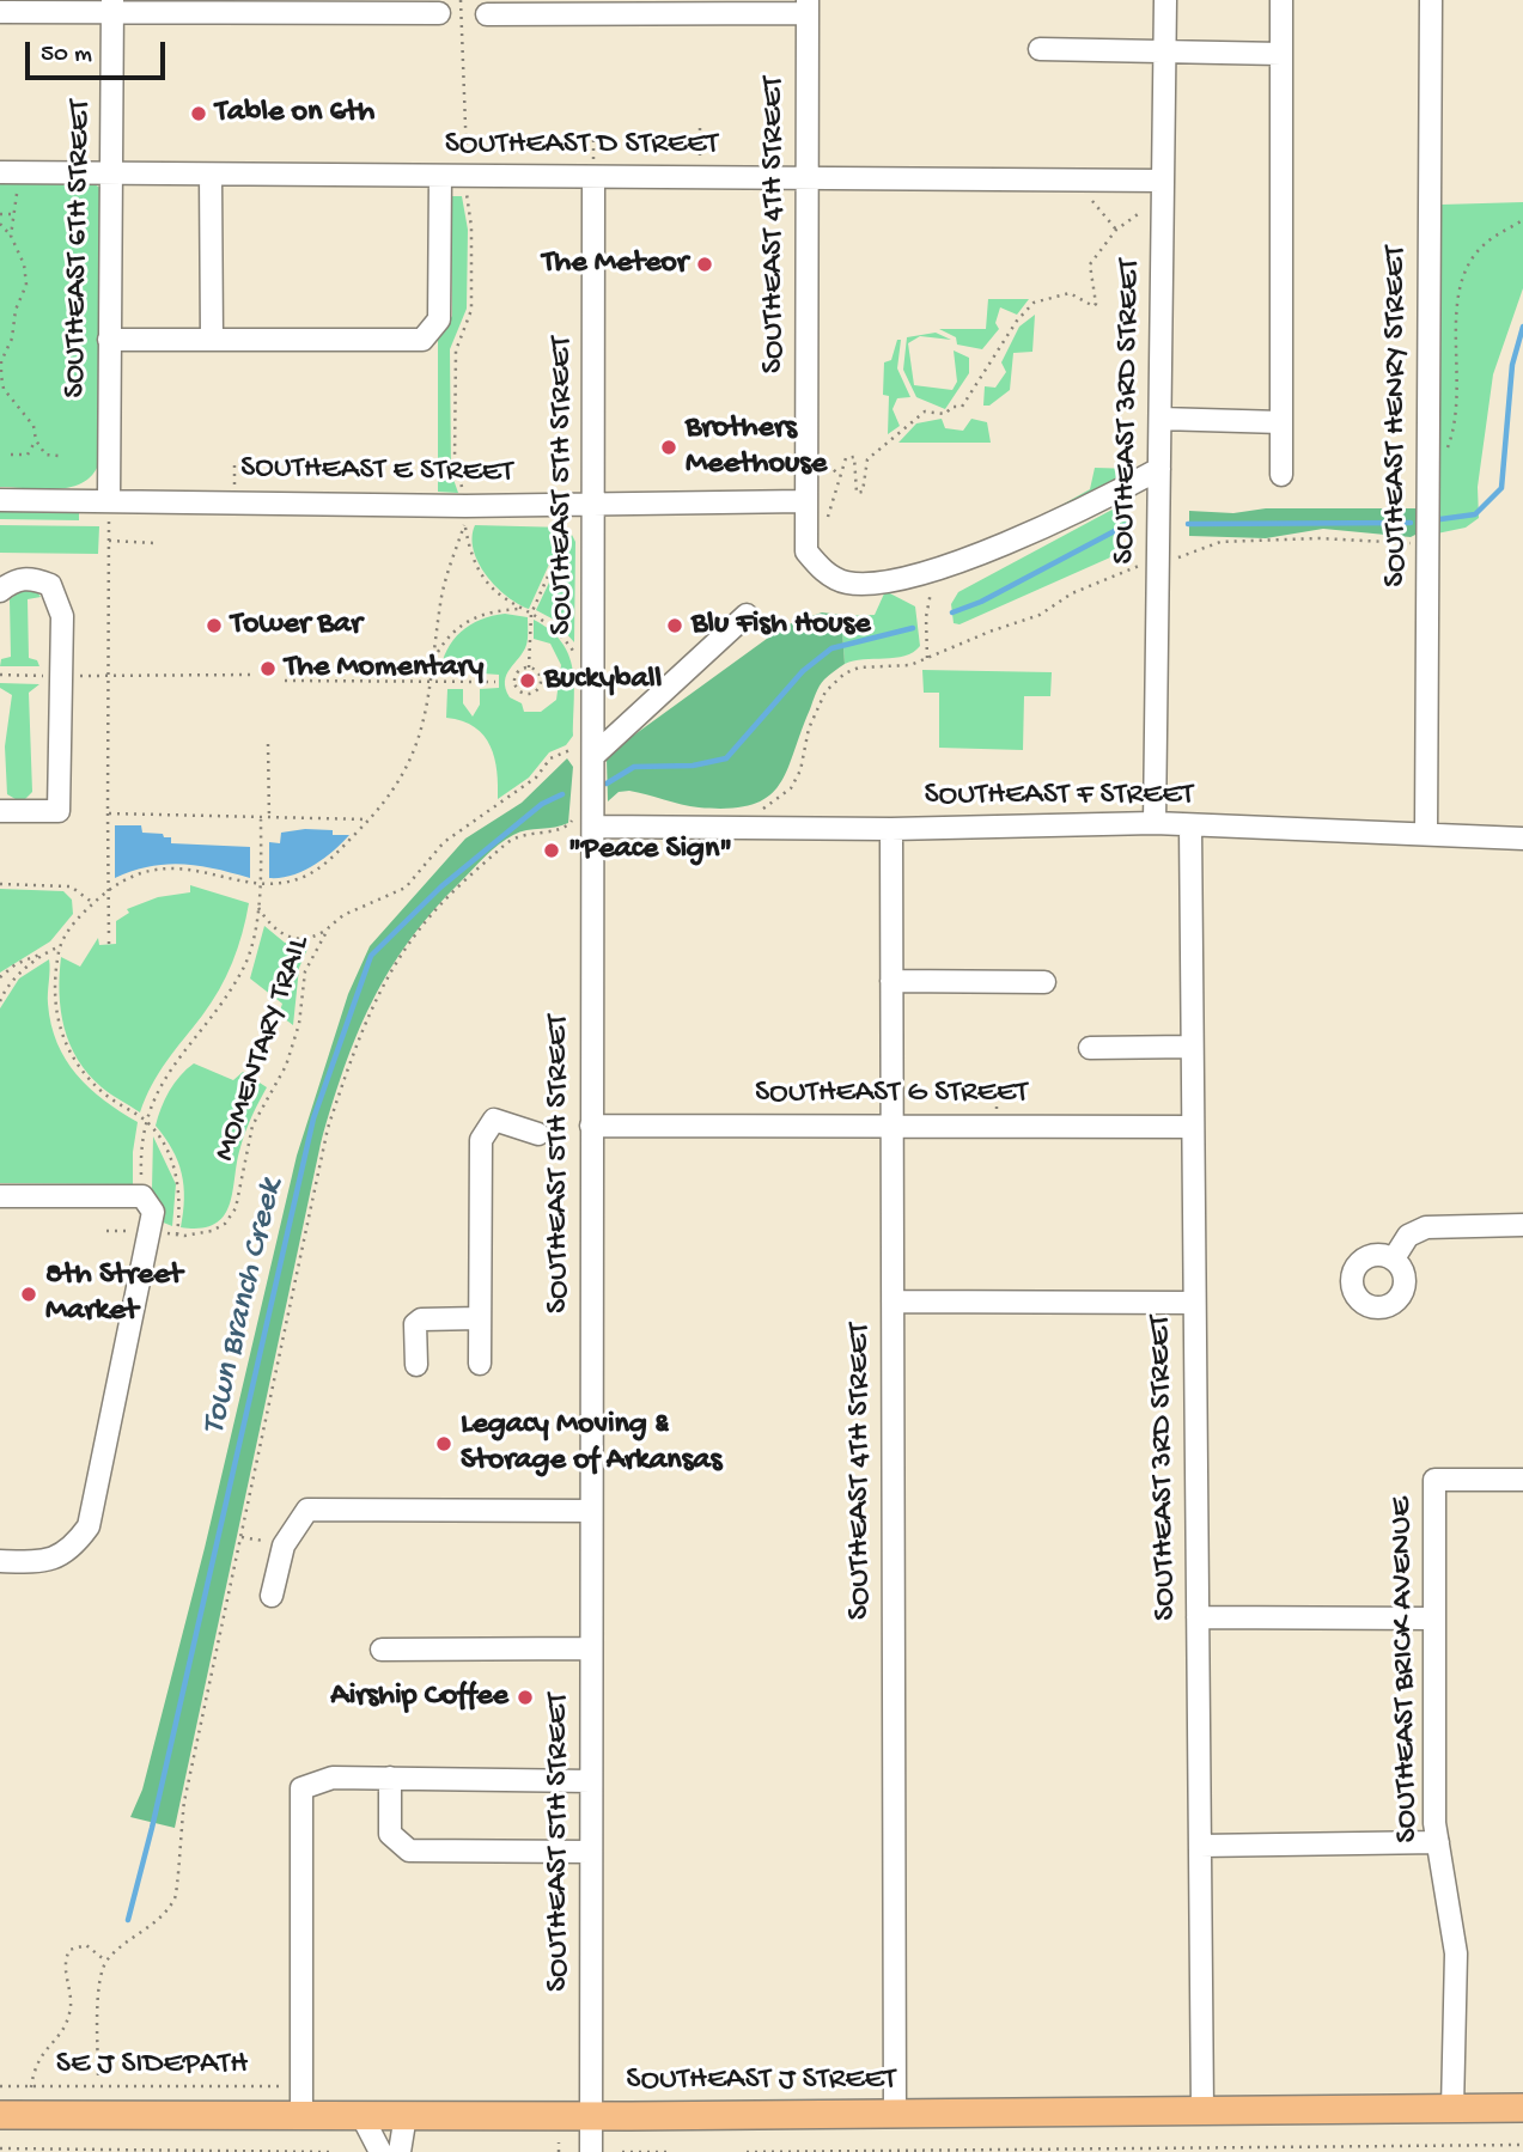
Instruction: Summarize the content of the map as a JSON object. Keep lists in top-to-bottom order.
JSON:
{
  "streets": {
    "main road": ["SOUTHEAST J STREET"],
    "street": [
      "SOUTHEAST D STREET",
      "SOUTHEAST 4TH STREET",
      "SOUTHEAST 6TH STREET",
      "SOUTHEAST 3RD STREET",
      "SOUTHEAST HENRY STREET",
      "SOUTHEAST E STREET",
      "SOUTHEAST 5TH STREET",
      "SOUTHEAST F STREET",
      "SOUTHEAST G STREET",
      "SOUTHEAST BRICK AVENUE"
    ],
    "path": ["MOMENTARY TRAIL", "SE J SIDEPATH"]
  },
  "crossings": [
    ["SOUTHEAST D STREET", "SOUTHEAST 4TH STREET"],
    ["SOUTHEAST D STREET", "SOUTHEAST 6TH STREET"],
    ["SOUTHEAST D STREET", "SOUTHEAST 3RD STREET"],
    ["SOUTHEAST D STREET", "SOUTHEAST 5TH STREET"],
    ["SOUTHEAST 4TH STREET", "SOUTHEAST 3RD STREET"],
    ["SOUTHEAST 4TH STREET", "SOUTHEAST E STREET"],
    ["SOUTHEAST 4TH STREET", "SOUTHEAST F STREET"],
    ["SOUTHEAST 4TH STREET", "SOUTHEAST G STREET"],
    ["SOUTHEAST 4TH STREET", "SOUTHEAST J STREET"],
    ["SOUTHEAST 6TH STREET", "SOUTHEAST E STREET"],
    ["SOUTHEAST 3RD STREET", "SOUTHEAST F STREET"],
    ["SOUTHEAST 3RD STREET", "SOUTHEAST G STREET"],
    ["SOUTHEAST 3RD STREET", "SOUTHEAST J STREET"],
    ["SOUTHEAST HENRY STREET", "SOUTHEAST F STREET"],
    ["SOUTHEAST E STREET", "SOUTHEAST 5TH STREET"],
    ["SOUTHEAST 5TH STREET", "SOUTHEAST F STREET"],
    ["SOUTHEAST 5TH STREET", "MOMENTARY TRAIL"],
    ["SOUTHEAST 5TH STREET", "SOUTHEAST G STREET"],
    ["SOUTHEAST 5TH STREET", "SOUTHEAST J STREET"],
    ["SOUTHEAST BRICK AVENUE", "SOUTHEAST J STREET"]
  ],
  "water": ["Town Branch Creek"],
  "places": [
    "Table on 6th",
    "The Meteor",
    "Brothers Meethouse",
    "Tower Bar",
    "Blu Fish House",
    "The Momentary",
    "Buckyball",
    "\"Peace Sign\"",
    "8th Street Market",
    "Legacy Moving & Storage of Arkansas",
    "Airship Coffee"
  ],
  "scale_bar": "50 m"
}
